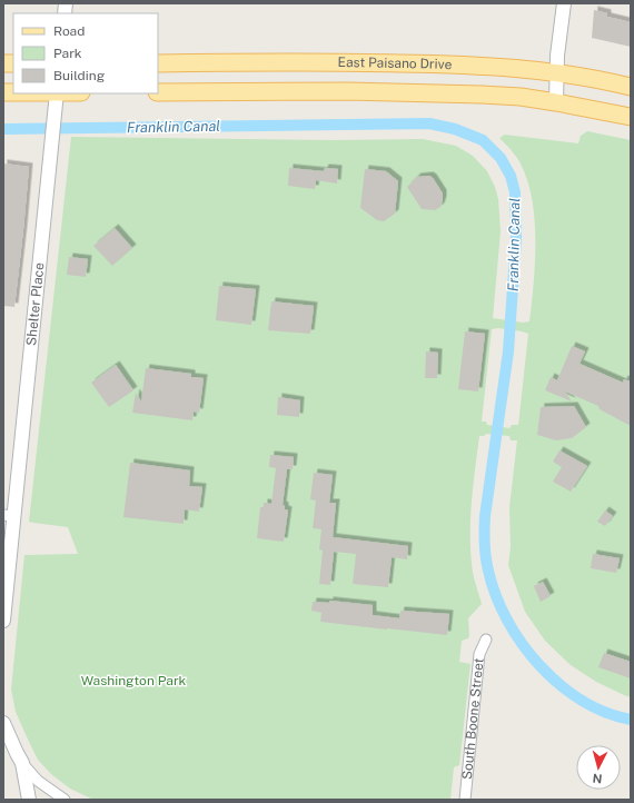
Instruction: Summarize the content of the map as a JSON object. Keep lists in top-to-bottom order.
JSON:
{
  "streets": {
    "main road": ["East Paisano Drive"],
    "street": ["Shelter Place", "South Boone Street"]
  },
  "water": ["Franklin Canal"],
  "parks": ["Washington Park"],
  "legend": ["Road", "Park", "Building"],
  "north": "bottom"
}
